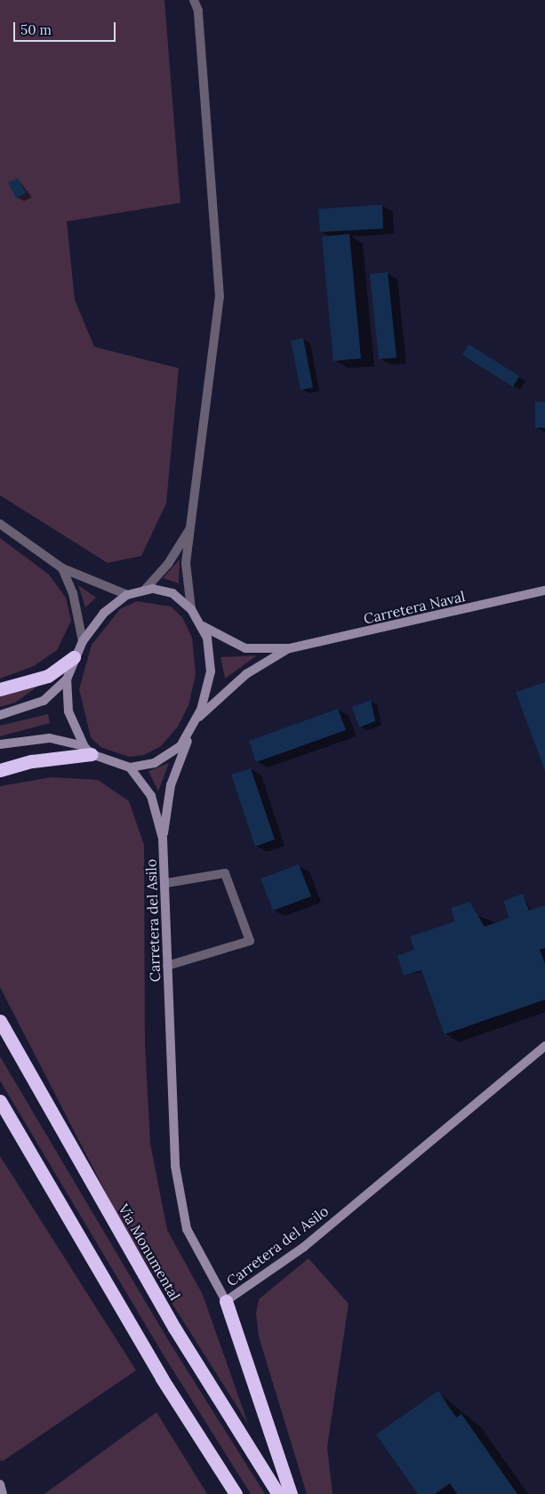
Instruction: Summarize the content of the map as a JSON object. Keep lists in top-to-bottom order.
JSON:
{
  "streets": {
    "highway": ["Vía Monumental"],
    "main road": ["Carretera Naval", "Carretera del Asilo"]
  },
  "scale_bar": "50 m"
}
